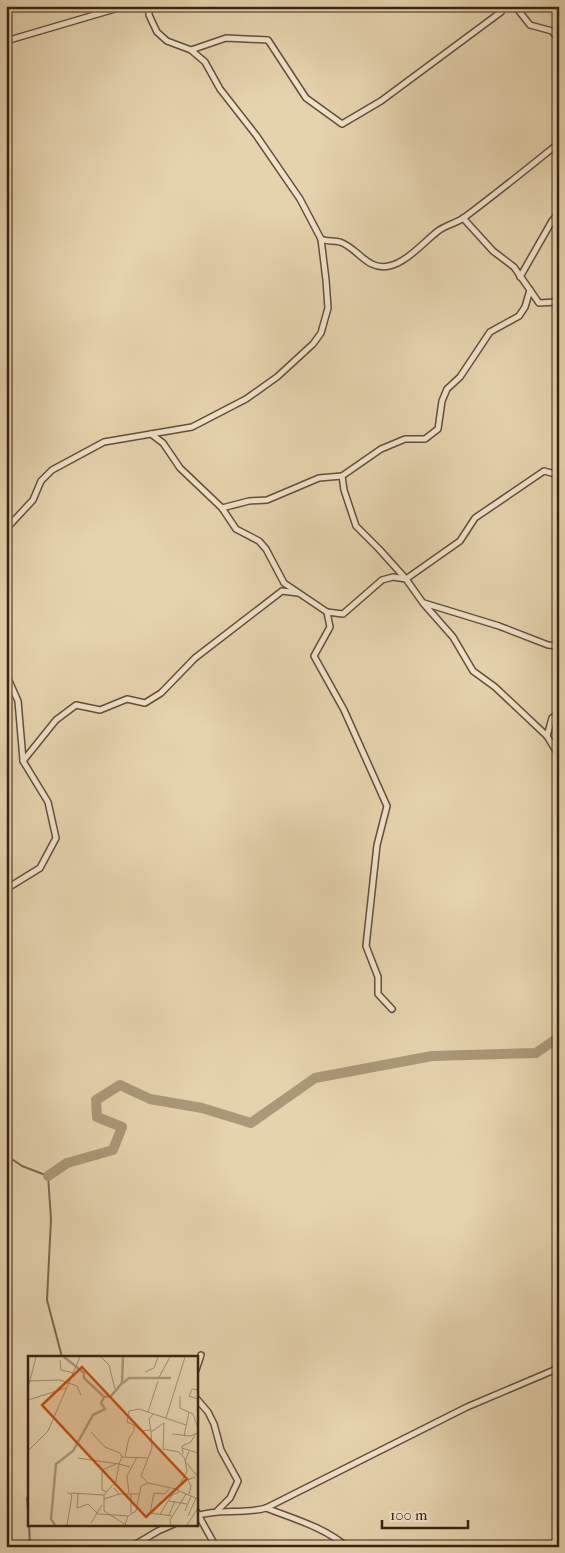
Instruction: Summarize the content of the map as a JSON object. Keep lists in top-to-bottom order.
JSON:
{
  "scale_bar": "100 m"
}
